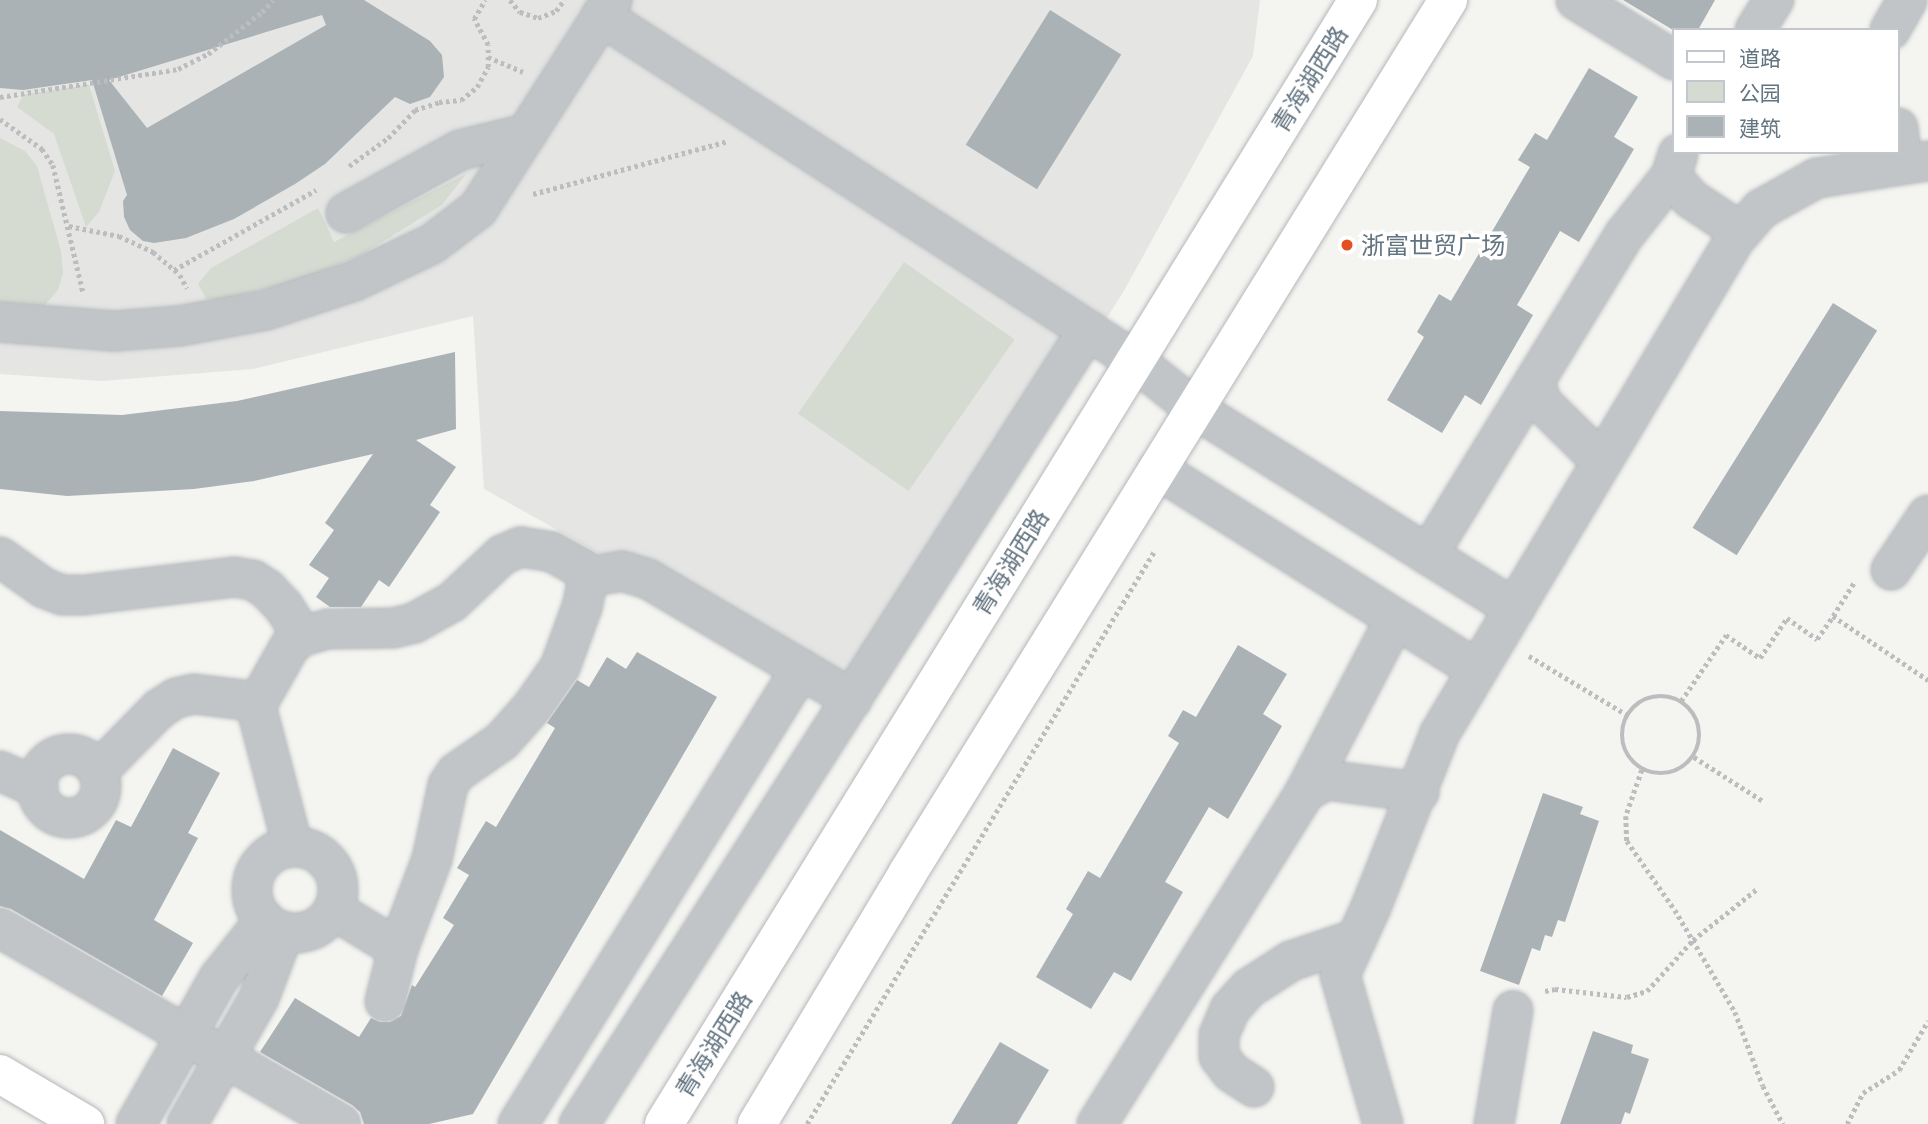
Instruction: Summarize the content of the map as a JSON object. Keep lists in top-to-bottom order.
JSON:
{
  "streets": {
    "main road": ["青海湖西路"]
  },
  "places": ["浙富世贸广场"],
  "legend": ["道路", "公园", "建筑"]
}
